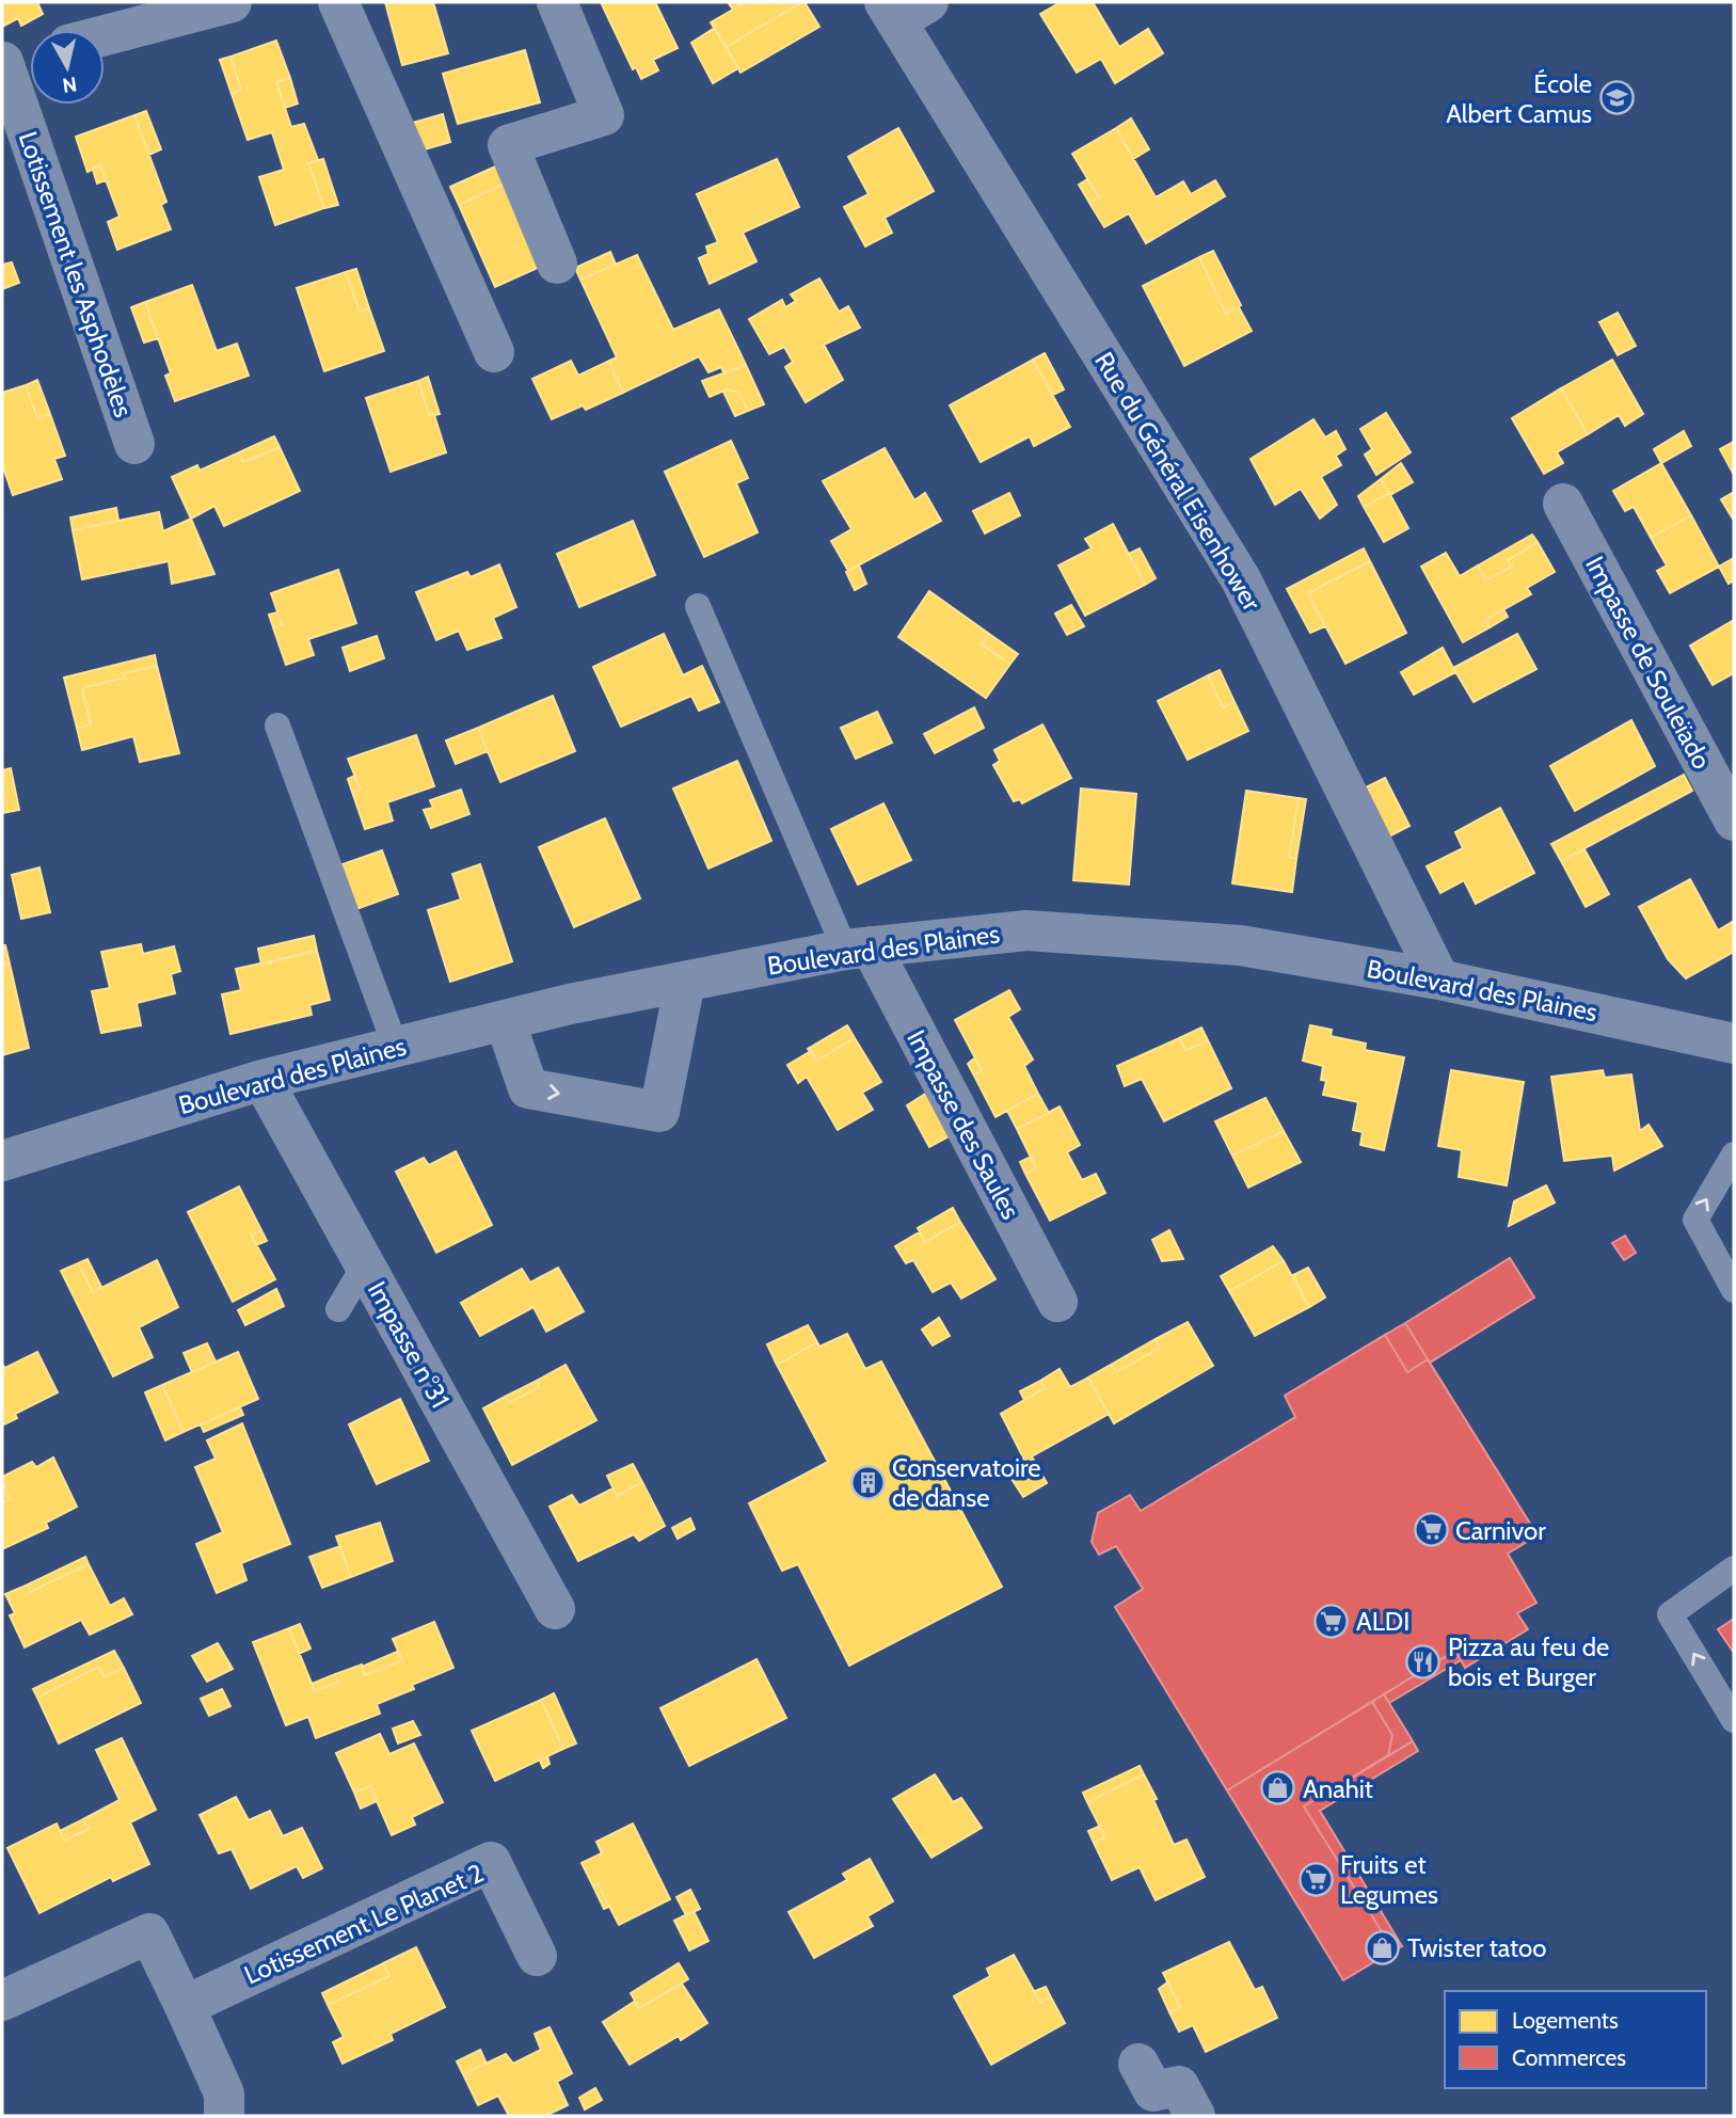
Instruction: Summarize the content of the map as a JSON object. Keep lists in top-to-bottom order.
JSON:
{
  "streets": {
    "street": [
      "Lotissement les Asphodèles",
      "Rue du Général Eisenhower",
      "Impasse de Souleïado",
      "Boulevard des Plaines",
      "Impasse des Saules",
      "Impasse n°31",
      "Lotissement Le Planet 2"
    ]
  },
  "crossings": [
    ["Rue du Général Eisenhower", "Boulevard des Plaines"],
    ["Boulevard des Plaines", "Impasse des Saules"],
    ["Boulevard des Plaines", "Impasse n°31"]
  ],
  "places": {
    "school or university": ["École Albert Camus"],
    "building": ["Conservatoire de danse"],
    "supermarket": ["Carnivor", "ALDI", "Fruits et Legumes"],
    "restaurant": ["Pizza au feu de bois et Burger"],
    "shop": ["Anahit", "Twister tatoo"]
  },
  "legend": ["Logements", "Commerces"],
  "north": "bottom"
}
